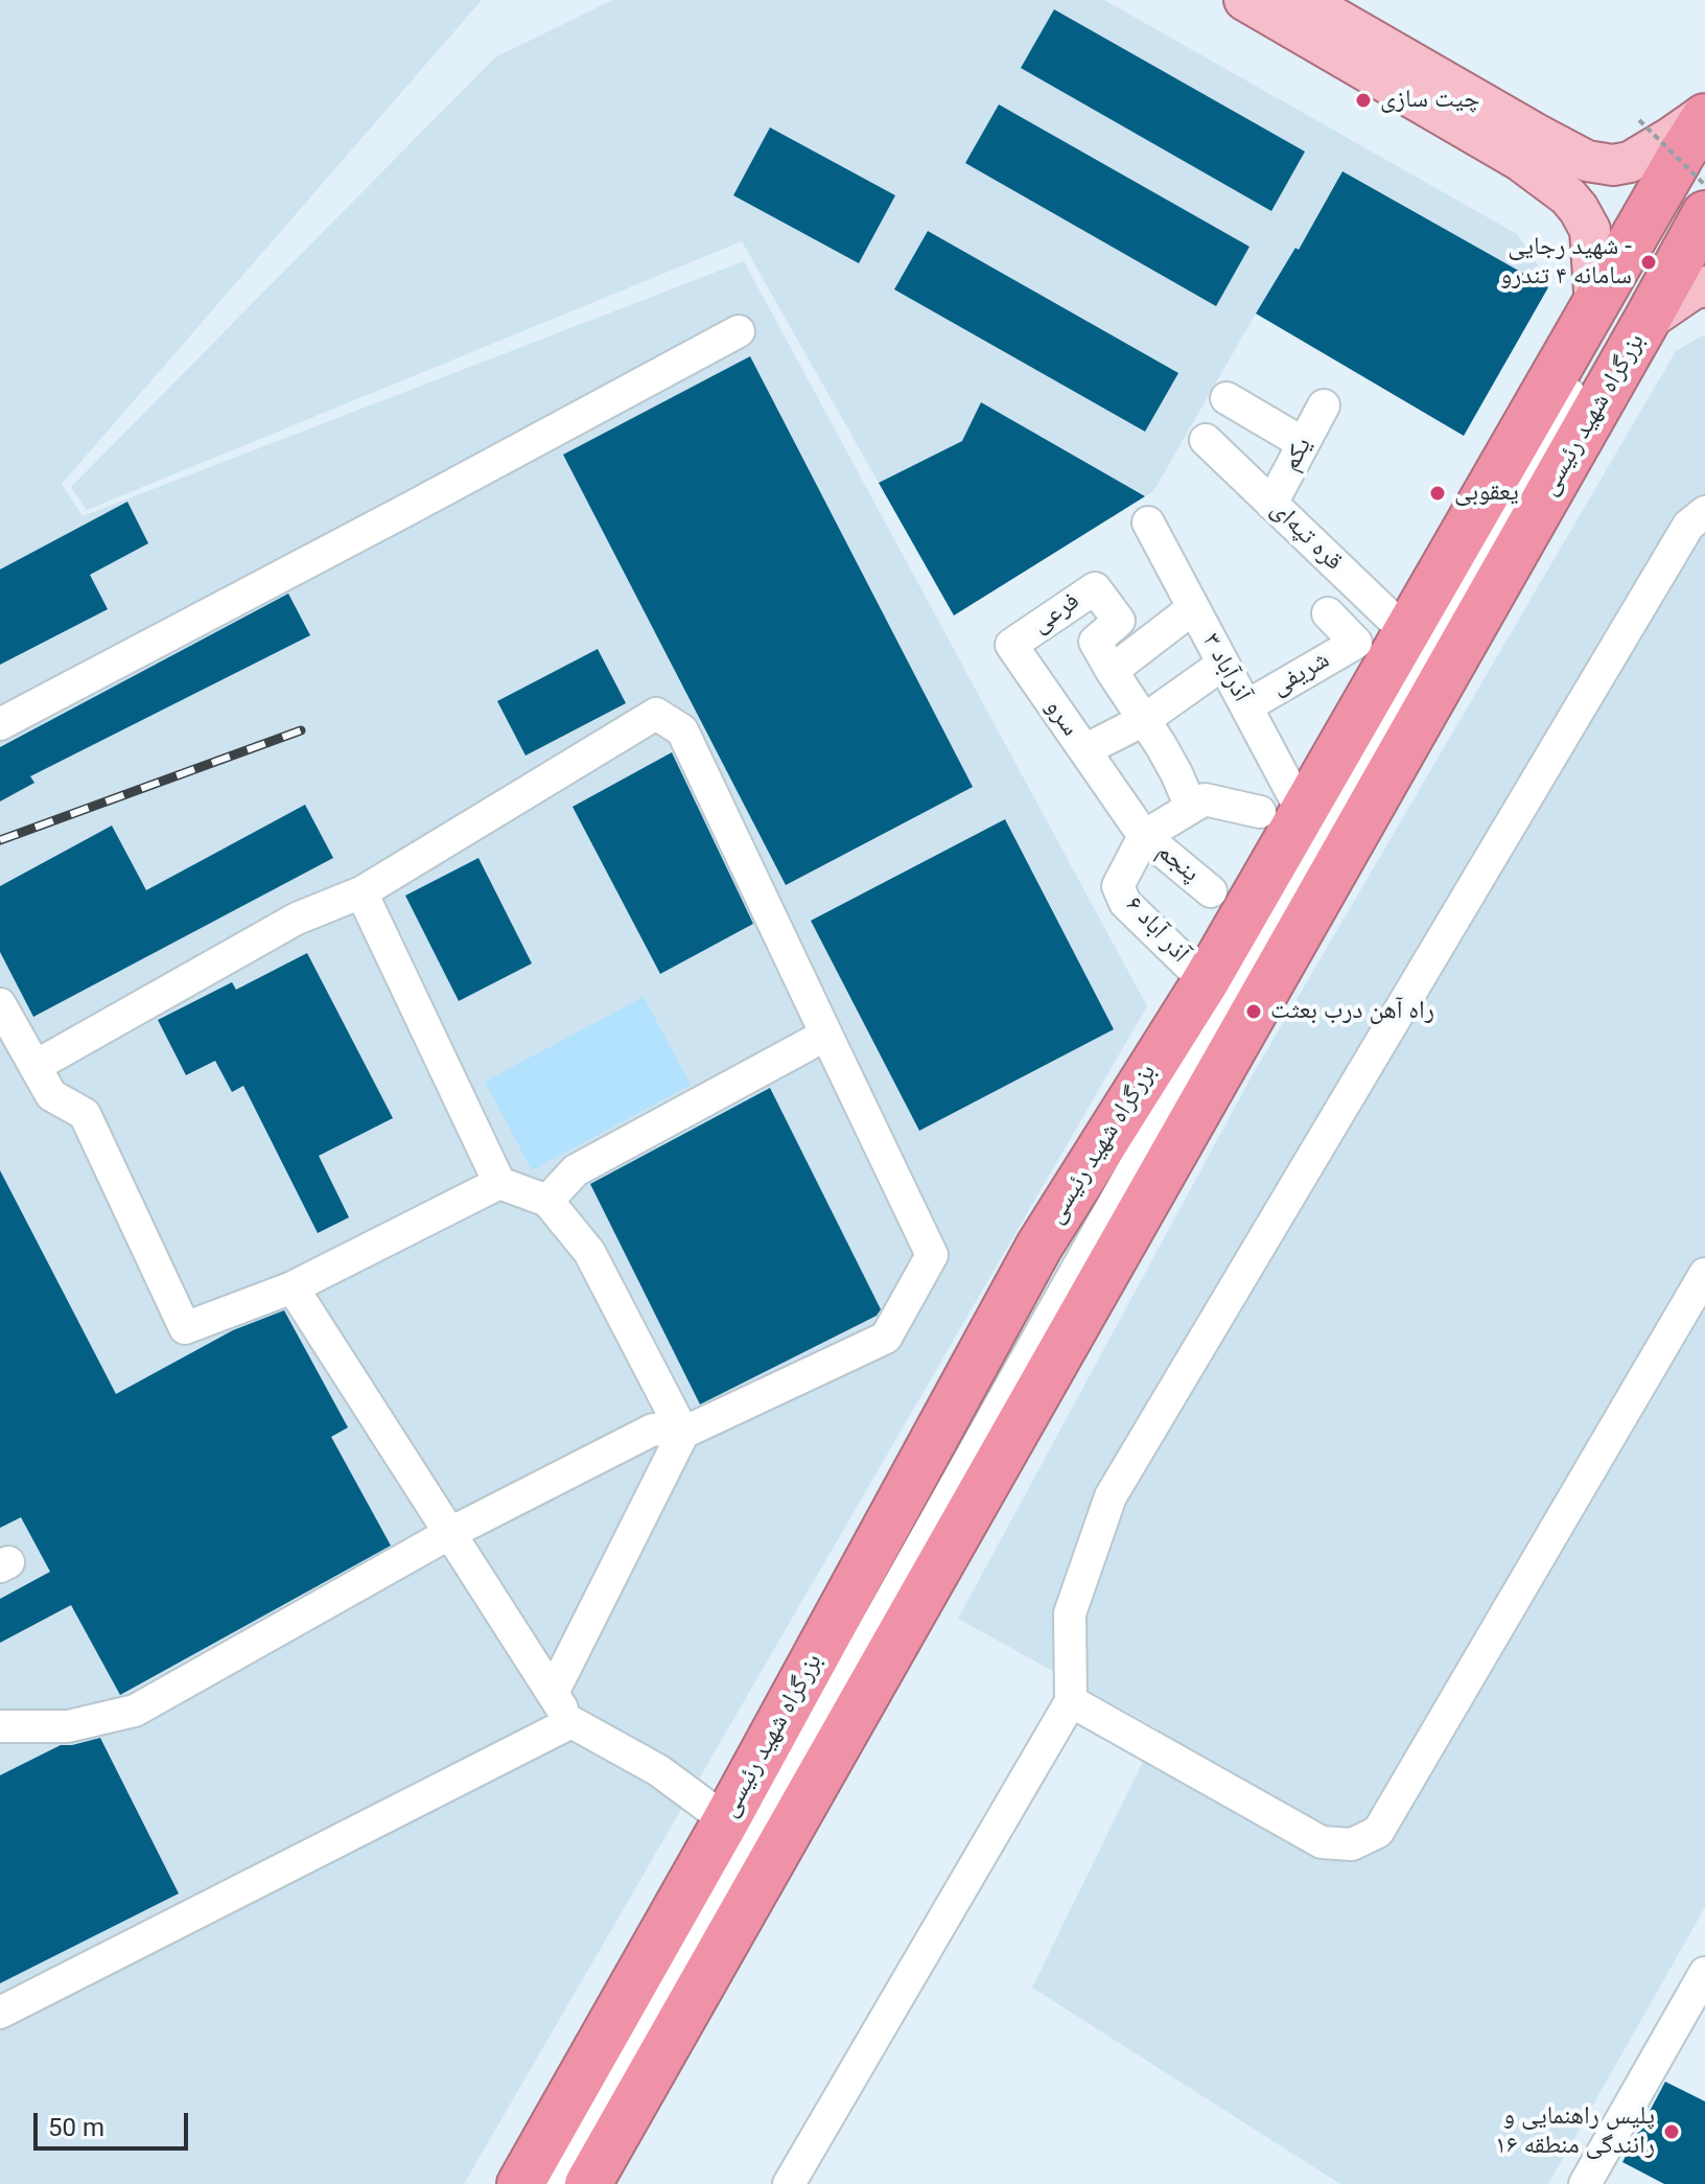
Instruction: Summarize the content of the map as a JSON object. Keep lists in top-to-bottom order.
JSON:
{
  "streets": {
    "highway": ["بزرگراه شهید رئیسی"],
    "street": [
      "یکم",
      "قره تپه‌ای",
      "فرعی",
      "۳ آذرآباد",
      "شریفی",
      "سرو",
      "پنجم",
      "آذر آباد ۶"
    ]
  },
  "crossings": [
    ["بزرگراه شهید رئیسی", "قره تپه‌ای"],
    ["بزرگراه شهید رئیسی", "۳ آذرآباد"],
    ["بزرگراه شهید رئیسی", "آذر آباد ۶"],
    ["یکم", "قره تپه‌ای"],
    ["فرعی", "سرو"],
    ["۳ آذرآباد", "شریفی"],
    ["سرو", "پنجم"],
    ["سرو", "آذر آباد ۶"],
    ["پنجم", "آذر آباد ۶"]
  ],
  "places": [
    "چیت سازی",
    "شهید رجایی - سامانه ۴ تندرو",
    "یعقوبی",
    "راه آهن درب بعثت",
    "پلیس راهنمایی و رانندگی منطقه ۱۶"
  ],
  "scale_bar": "50 m"
}
